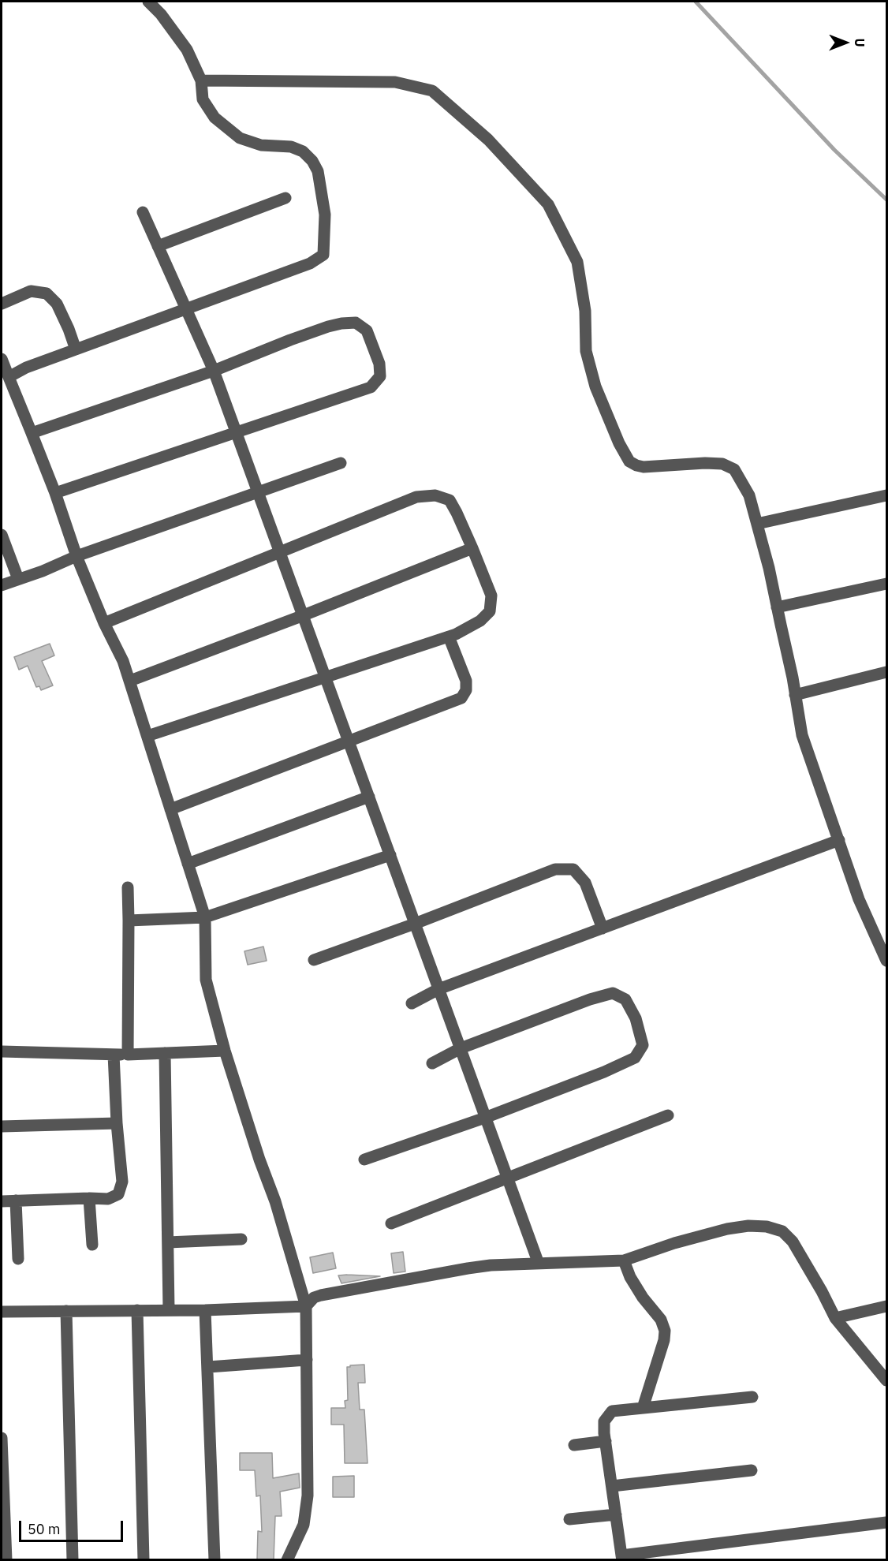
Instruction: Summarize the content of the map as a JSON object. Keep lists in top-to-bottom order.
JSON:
{
  "scale_bar": "50 m",
  "north": "right"
}
